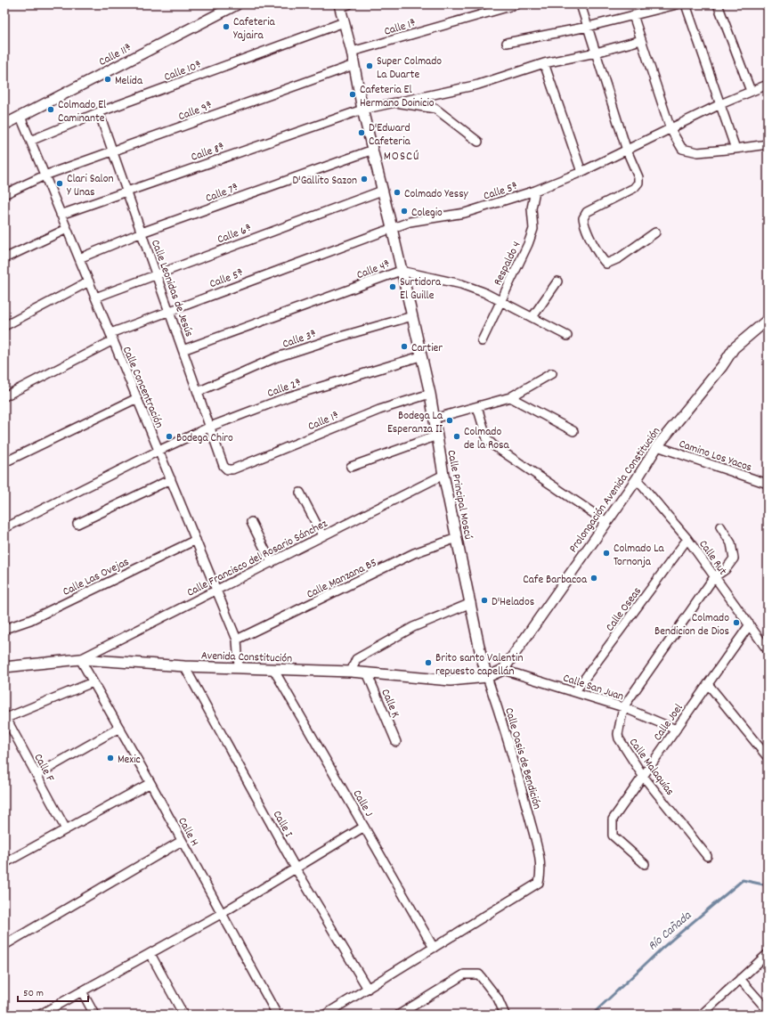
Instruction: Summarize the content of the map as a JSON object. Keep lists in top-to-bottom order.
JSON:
{
  "streets": {
    "street": [
      "Calle 1ª",
      "Calle 11ª",
      "Calle 10ª",
      "Calle 9ª",
      "Calle 8ª",
      "Calle 5ª",
      "Calle 7ª",
      "Calle 6ª",
      "Respaldo 4",
      "Calle 4ª",
      "Calle Leonidas de Jesús",
      "Calle 3ª",
      "Calle Concentración",
      "Calle 2ª",
      "Camino Los Yacos",
      "Prolongación Avenida Constitución",
      "Calle Principal Moscú",
      "Calle Francisco del Rosario Sánchez",
      "Calle Rut",
      "Calle Las Ovejas",
      "Calle Manzana B5",
      "Calle Oseas",
      "Avenida Constitución",
      "Calle San Juan",
      "Calle K",
      "Calle Joel",
      "Calle Oasis de Bendición",
      "Calle Malaquías",
      "Calle F",
      "Calle J",
      "Calle I",
      "Calle H"
    ]
  },
  "crossings": [
    ["Calle 1ª", "Calle Leonidas de Jesús"],
    ["Calle 1ª", "Calle Principal Moscú"],
    ["Calle 11ª", "Calle Concentración"],
    ["Calle 10ª", "Calle Leonidas de Jesús"],
    ["Calle 10ª", "Calle Concentración"],
    ["Calle 10ª", "Calle Principal Moscú"],
    ["Calle 9ª", "Calle Leonidas de Jesús"],
    ["Calle 9ª", "Calle Concentración"],
    ["Calle 9ª", "Calle Principal Moscú"],
    ["Calle 8ª", "Calle Leonidas de Jesús"],
    ["Calle 8ª", "Calle Concentración"],
    ["Calle 8ª", "Calle Principal Moscú"],
    ["Calle 5ª", "Respaldo 4"],
    ["Calle 5ª", "Calle Leonidas de Jesús"],
    ["Calle 5ª", "Calle Concentración"],
    ["Calle 5ª", "Calle Principal Moscú"],
    ["Calle 7ª", "Calle Leonidas de Jesús"],
    ["Calle 7ª", "Calle Concentración"],
    ["Calle 7ª", "Calle Principal Moscú"],
    ["Calle 6ª", "Calle Leonidas de Jesús"],
    ["Calle 6ª", "Calle Concentración"],
    ["Calle 6ª", "Calle Principal Moscú"],
    ["Respaldo 4", "Calle 4ª"],
    ["Calle 4ª", "Calle Leonidas de Jesús"],
    ["Calle 4ª", "Calle Principal Moscú"],
    ["Calle Leonidas de Jesús", "Calle 3ª"],
    ["Calle Leonidas de Jesús", "Calle 2ª"],
    ["Calle 3ª", "Calle Principal Moscú"],
    ["Calle Concentración", "Calle 2ª"],
    ["Calle Concentración", "Calle Francisco del Rosario Sánchez"],
    ["Calle Concentración", "Calle Las Ovejas"],
    ["Calle Concentración", "Calle Manzana B5"],
    ["Calle Concentración", "Avenida Constitución"],
    ["Calle 2ª", "Calle Principal Moscú"],
    ["Camino Los Yacos", "Prolongación Avenida Constitución"],
    ["Prolongación Avenida Constitución", "Calle Rut"],
    ["Prolongación Avenida Constitución", "Calle San Juan"],
    ["Calle Principal Moscú", "Calle Francisco del Rosario Sánchez"],
    ["Calle Principal Moscú", "Calle Manzana B5"],
    ["Calle Principal Moscú", "Avenida Constitución"],
    ["Calle Principal Moscú", "Calle Oasis de Bendición"],
    ["Calle Francisco del Rosario Sánchez", "Avenida Constitución"],
    ["Calle Francisco del Rosario Sánchez", "Calle H"],
    ["Calle Rut", "Calle Oseas"],
    ["Calle Rut", "Calle Joel"],
    ["Calle Rut", "Calle Malaquías"],
    ["Calle Oseas", "Calle San Juan"],
    ["Avenida Constitución", "Calle K"],
    ["Avenida Constitución", "Calle Oasis de Bendición"],
    ["Avenida Constitución", "Calle J"],
    ["Avenida Constitución", "Calle I"],
    ["Avenida Constitución", "Calle H"],
    ["Calle San Juan", "Calle Joel"],
    ["Calle San Juan", "Calle Malaquías"],
    ["Calle Joel", "Calle Malaquías"],
    ["Calle Oasis de Bendición", "Calle J"],
    ["Calle Oasis de Bendición", "Calle I"]
  ],
  "districts": ["MOSCÚ"],
  "water": ["Río Cañada"],
  "places": [
    "Cafeteria Yajaira",
    "Super Colmado La Duarte",
    "Melida",
    "Cafeteria El Hermano Doinicio",
    "Colmado El Caminante",
    "D'Edward Cafeteria",
    "D'Gallito Sazon",
    "Clari Salon Y Unas",
    "Colmado Yessy",
    "Colegio",
    "Surtidora El Guille",
    "Cartier",
    "Bodega La Esperanza II",
    "Bodega Chiro",
    "Colmado de la Rosa",
    "Colmado La Tornonja",
    "Cafe Barbacoa",
    "D'Helados",
    "Colmado Bendicion de Dios",
    "Brito santo Valentin repuesto capellán",
    "Mexic"
  ],
  "scale_bar": "50 m"
}
